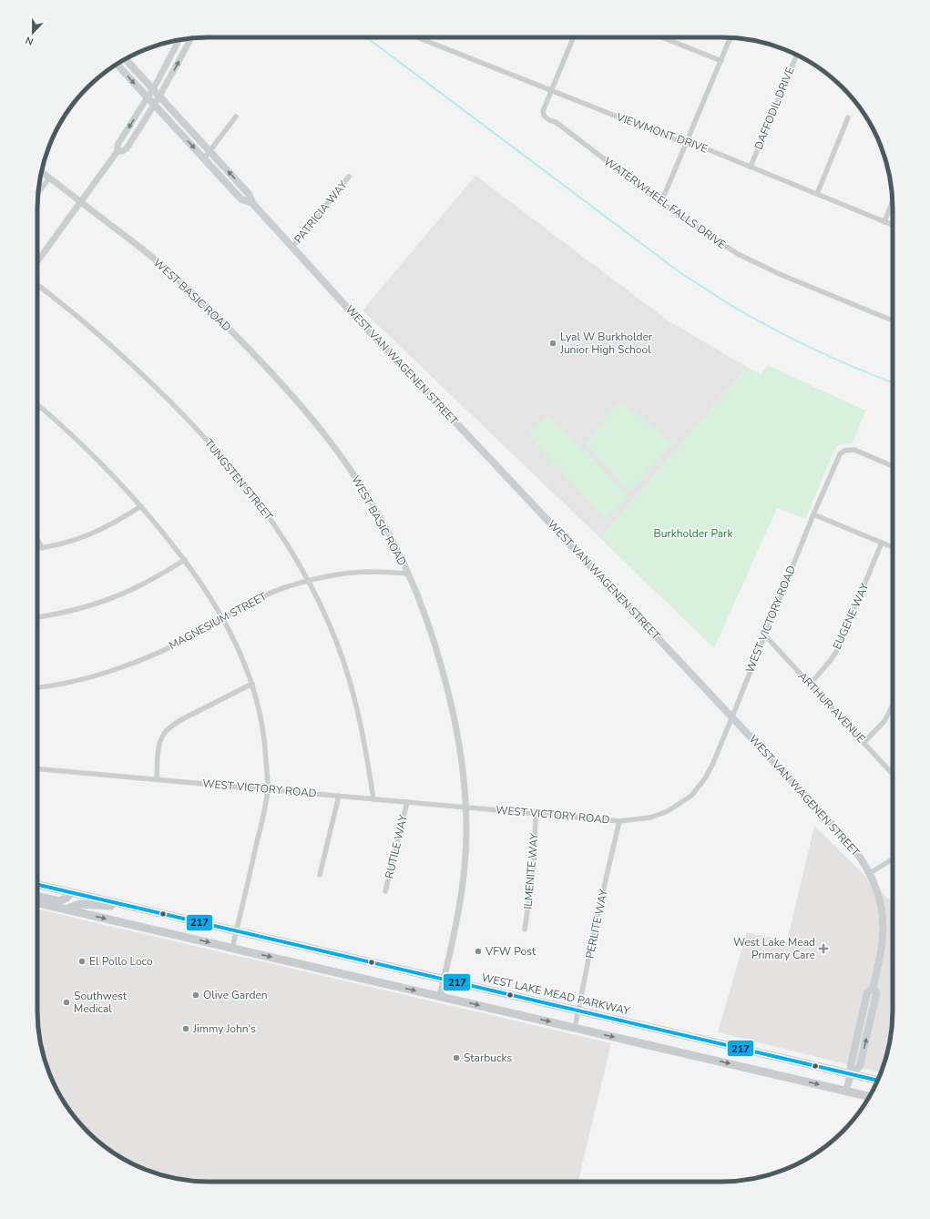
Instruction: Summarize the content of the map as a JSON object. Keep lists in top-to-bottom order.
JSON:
{
  "streets": {
    "main road": ["WEST VAN WAGENEN STREET", "WEST LAKE MEAD PARKWAY"],
    "street": [
      "DAFFODIL DRIVE",
      "VIEWMONT DRIVE",
      "WATERWHEEL FALLS DRIVE",
      "PATRICIA WAY",
      "WEST BASIC ROAD",
      "TUNGSTEN STREET",
      "EUGENE WAY",
      "WEST VICTORY ROAD",
      "MAGNESIUM STREET",
      "ARTHUR AVENUE",
      "RUTILE WAY",
      "ILMENITE WAY",
      "PERLITE WAY"
    ]
  },
  "crossings": [
    ["DAFFODIL DRIVE", "VIEWMONT DRIVE"],
    ["VIEWMONT DRIVE", "WATERWHEEL FALLS DRIVE"],
    ["PATRICIA WAY", "WEST VAN WAGENEN STREET"],
    ["WEST BASIC ROAD", "WEST VICTORY ROAD"],
    ["WEST BASIC ROAD", "MAGNESIUM STREET"],
    ["WEST BASIC ROAD", "WEST LAKE MEAD PARKWAY"],
    ["WEST VAN WAGENEN STREET", "WEST VICTORY ROAD"],
    ["WEST VAN WAGENEN STREET", "WEST LAKE MEAD PARKWAY"],
    ["TUNGSTEN STREET", "WEST VICTORY ROAD"],
    ["TUNGSTEN STREET", "MAGNESIUM STREET"],
    ["EUGENE WAY", "ARTHUR AVENUE"],
    ["WEST VICTORY ROAD", "ARTHUR AVENUE"],
    ["WEST VICTORY ROAD", "RUTILE WAY"],
    ["WEST VICTORY ROAD", "ILMENITE WAY"],
    ["WEST VICTORY ROAD", "PERLITE WAY"],
    ["PERLITE WAY", "WEST LAKE MEAD PARKWAY"]
  ],
  "parks": ["Burkholder Park"],
  "places": {
    "other": [
      "Lyal W Burkholder Junior High School",
      "VFW Post",
      "El Pollo Loco",
      "Olive Garden",
      "Southwest Medical",
      "Jimmy John's",
      "Starbucks"
    ],
    "health": ["West Lake Mead Primary Care"]
  },
  "lines": ["transit line 217"],
  "north": "bottom"
}
